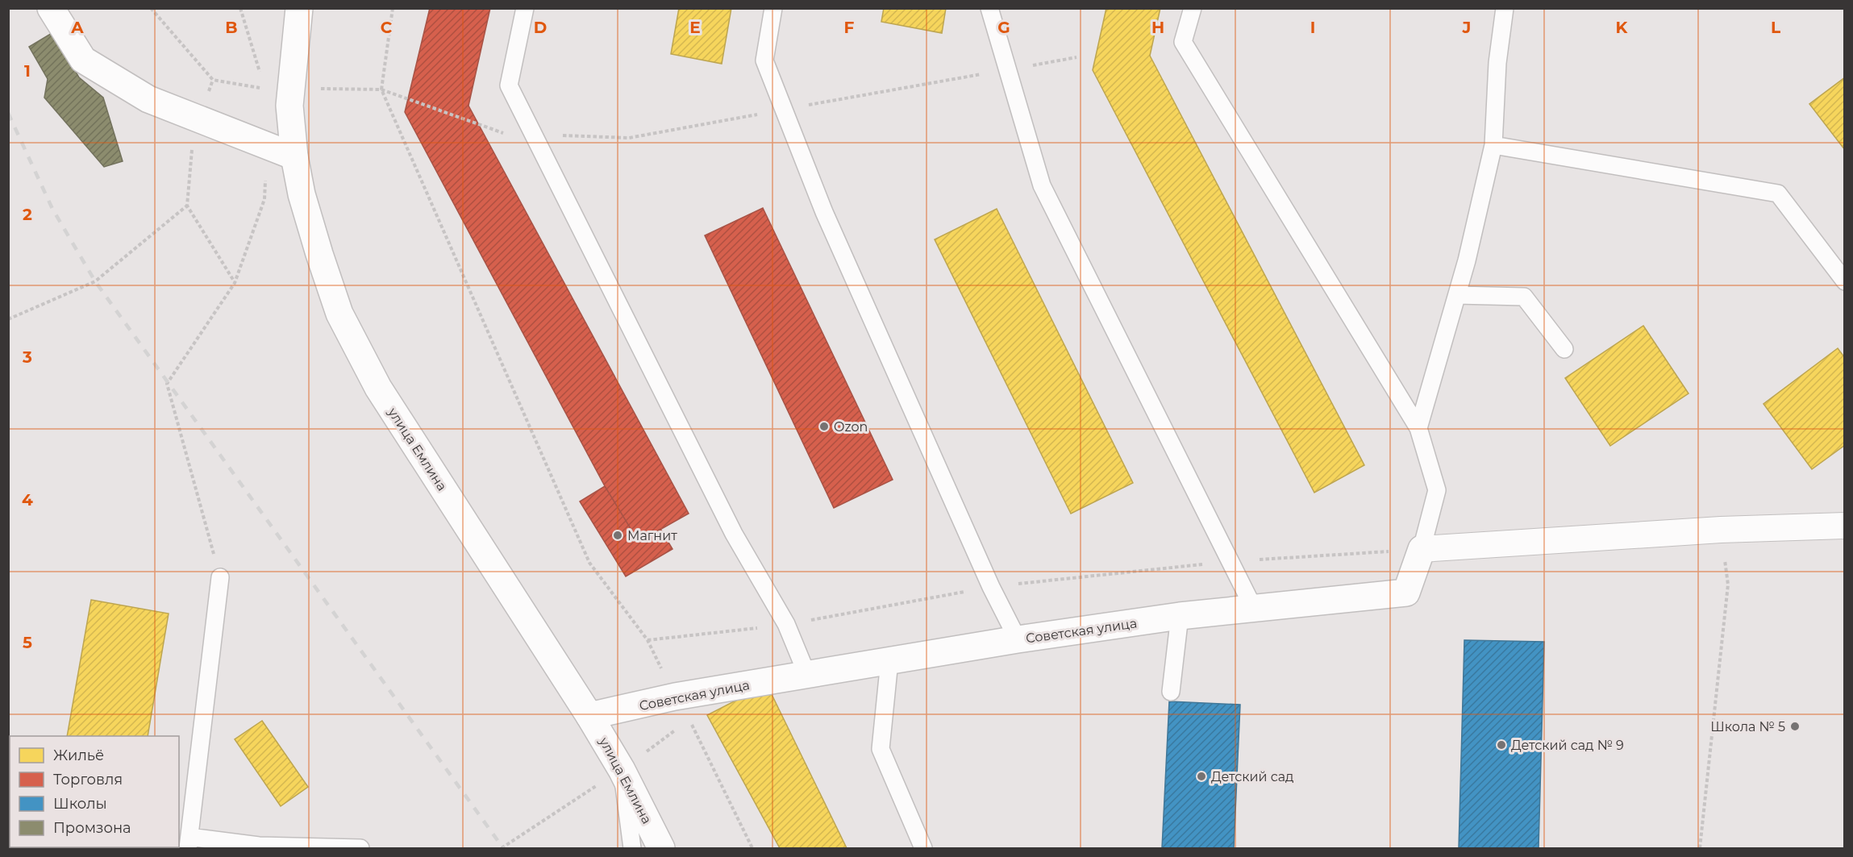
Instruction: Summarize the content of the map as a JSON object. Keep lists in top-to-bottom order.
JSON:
{
  "streets": {
    "street": ["улица Емлина", "Советская улица"]
  },
  "crossings": [
    ["улица Емлина", "Советская улица"]
  ],
  "places": [
    "Ozon",
    "Магнит",
    "Школа № 5",
    "Детский сад № 9",
    "Детский сад"
  ],
  "legend": [
    "Жильё",
    "Торговля",
    "Школы",
    "Промзона"
  ],
  "grid": {
    "columns": [
      "A",
      "B",
      "C",
      "D",
      "E",
      "F",
      "G",
      "H",
      "I",
      "J",
      "K",
      "L"
    ],
    "rows": [
      "1",
      "2",
      "3",
      "4",
      "5"
    ]
  }
}
